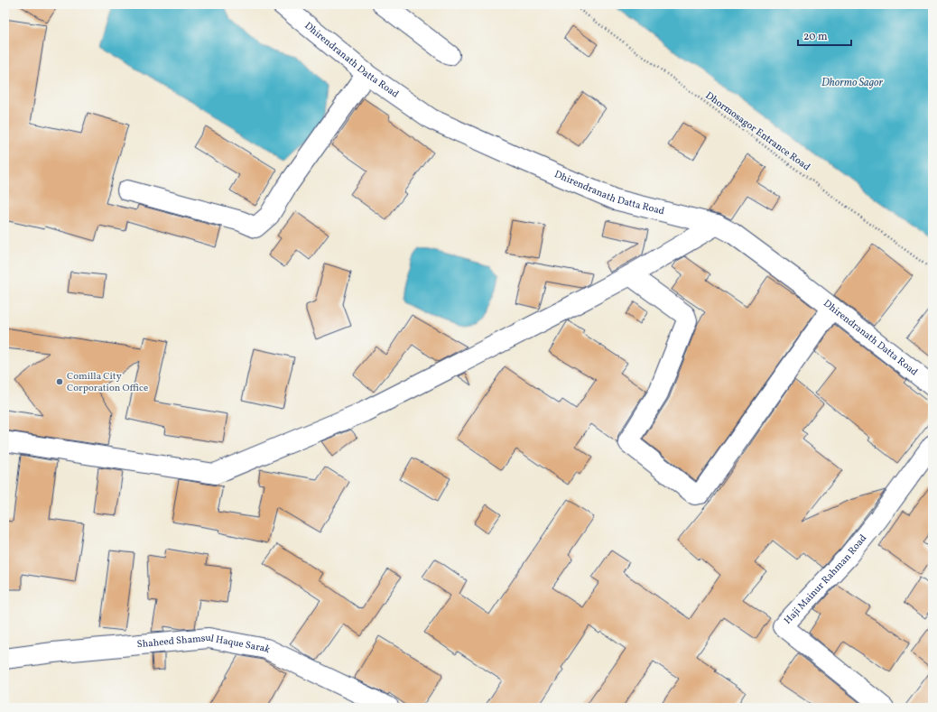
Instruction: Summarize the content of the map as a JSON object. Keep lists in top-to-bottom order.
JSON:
{
  "streets": {
    "street": ["Dhirendranath Datta Road", "Haji Mainur Rahman Road", "Shaheed Shamsul Haque Sarak"],
    "path": ["Dhormosagor Entrance Road"]
  },
  "water": ["Dhormo Sagor"],
  "places": ["Comilla City Corporation Office"],
  "scale_bar": "20 m"
}
